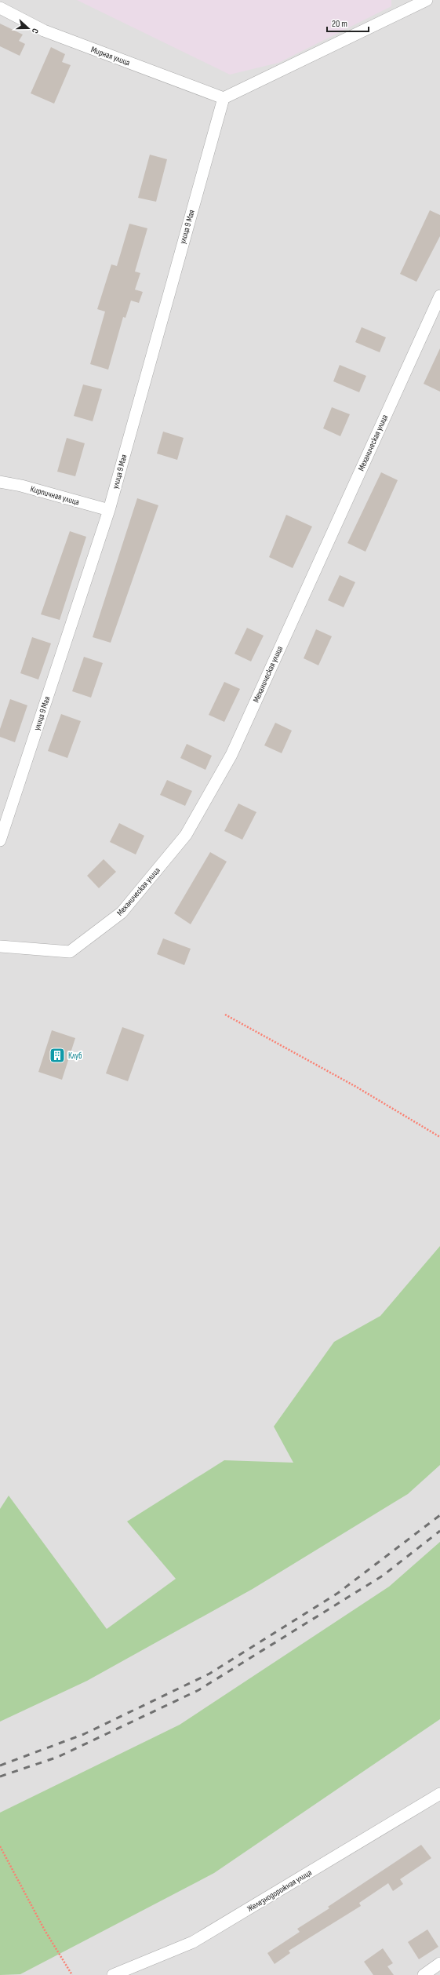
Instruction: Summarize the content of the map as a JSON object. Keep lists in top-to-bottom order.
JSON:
{
  "streets": {
    "street": [
      "Мирная улица",
      "улица 9 Мая",
      "Механическая улица",
      "Кирпичная улица",
      "Железнодорожная улица"
    ]
  },
  "crossings": [
    ["Мирная улица", "улица 9 Мая"],
    ["улица 9 Мая", "Кирпичная улица"]
  ],
  "places": {
    "building": ["Клуб"]
  },
  "scale_bar": "20 m",
  "north": "right"
}
